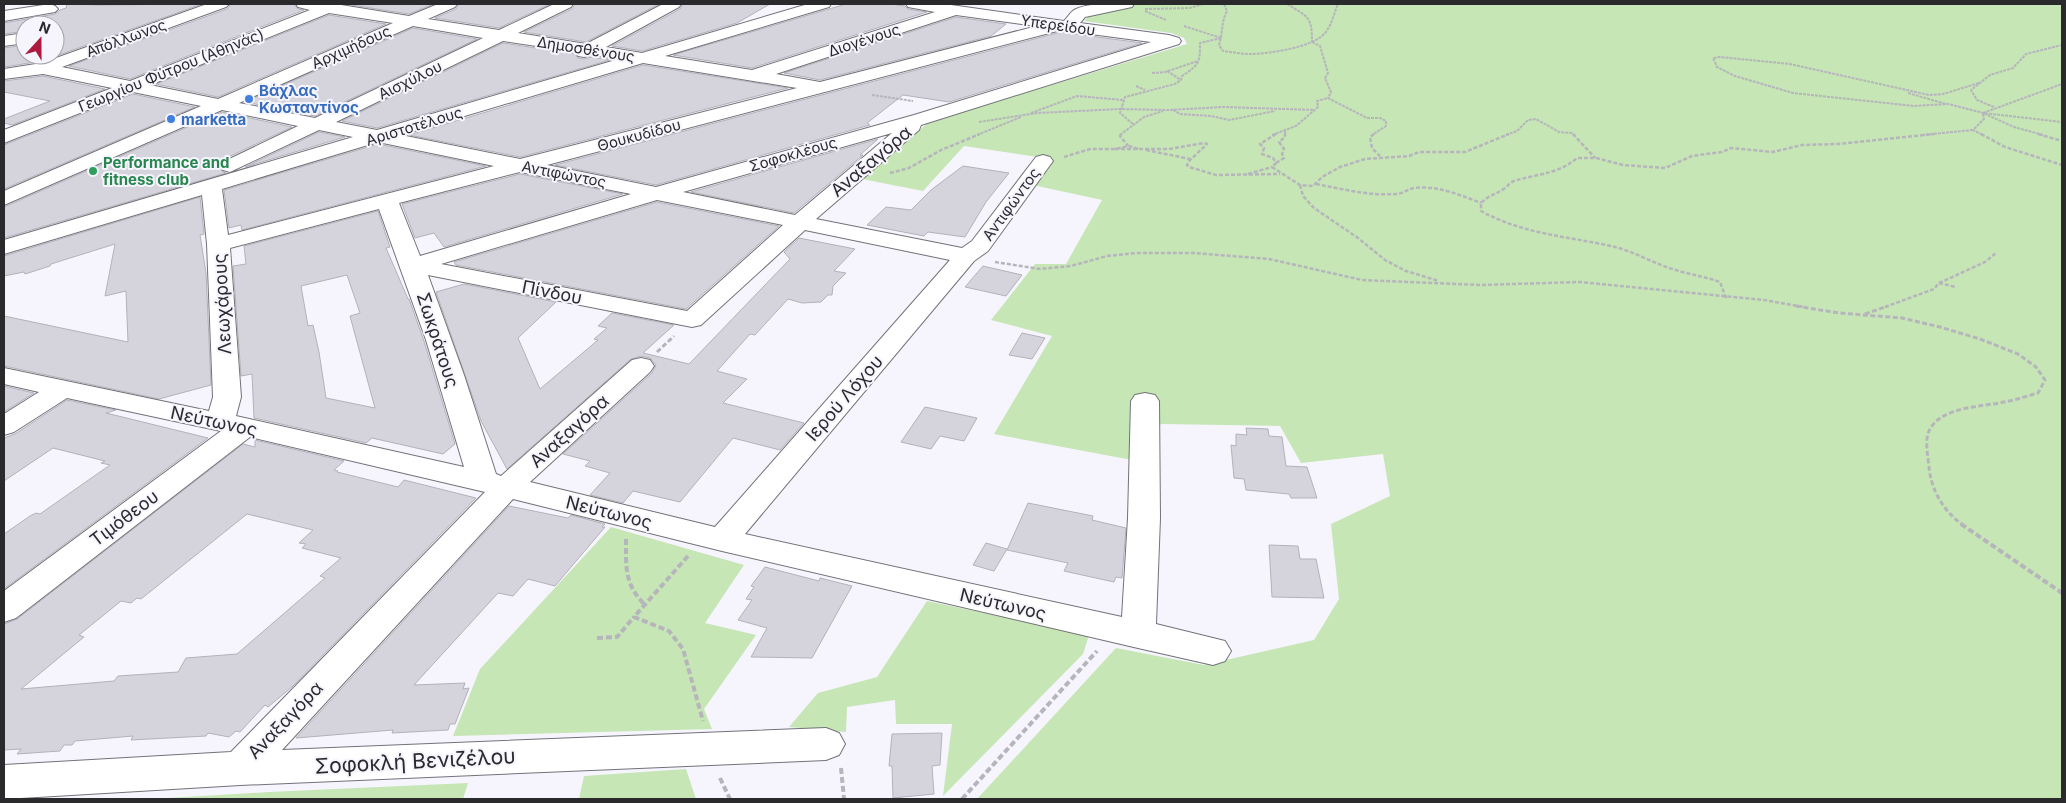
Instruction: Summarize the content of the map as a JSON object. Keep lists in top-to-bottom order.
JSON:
{
  "streets": {
    "street": [
      "Υπερείδου",
      "Απόλλωνος",
      "Διογένους",
      "Αρχιμήδους",
      "Δημοσθένους",
      "Γεωργίου Φύτρου (Αθηνάς)",
      "Αισχύλου",
      "Αριστοτέλους",
      "Θουκυδίδου",
      "Σοφοκλέους",
      "Αναξαγόρα",
      "Αντιφώντος",
      "Πίνδου",
      "Λεωχάρους",
      "Σωκράτους",
      "Ιερού Λόχου",
      "Νεύτωνος",
      "Τιμόθεου",
      "Σοφοκλή Βενιζέλου"
    ]
  },
  "crossings": [
    ["Υπερείδου", "Διογένους"],
    ["Υπερείδου", "Θουκυδίδου"],
    ["Υπερείδου", "Σοφοκλέους"],
    ["Διογένους", "Δημοσθένους"],
    ["Αρχιμήδους", "Δημοσθένους"],
    ["Αρχιμήδους", "Αντιφώντος"],
    ["Δημοσθένους", "Γεωργίου Φύτρου (Αθηνάς)"],
    ["Δημοσθένους", "Αισχύλου"],
    ["Δημοσθένους", "Αριστοτέλους"],
    ["Δημοσθένους", "Θουκυδίδου"],
    ["Γεωργίου Φύτρου (Αθηνάς)", "Αντιφώντος"],
    ["Αισχύλου", "Αριστοτέλους"],
    ["Αισχύλου", "Αντιφώντος"],
    ["Αριστοτέλους", "Αντιφώντος"],
    ["Αριστοτέλους", "Λεωχάρους"],
    ["Θουκυδίδου", "Αντιφώντος"],
    ["Θουκυδίδου", "Λεωχάρους"],
    ["Θουκυδίδου", "Σωκράτους"],
    ["Σοφοκλέους", "Αναξαγόρα"],
    ["Σοφοκλέους", "Αντιφώντος"],
    ["Σοφοκλέους", "Πίνδου"],
    ["Σοφοκλέους", "Σωκράτους"],
    ["Αναξαγόρα", "Αντιφώντος"],
    ["Αναξαγόρα", "Πίνδου"],
    ["Αναξαγόρα", "Σωκράτους"],
    ["Αναξαγόρα", "Νεύτωνος"],
    ["Αναξαγόρα", "Σοφοκλή Βενιζέλου"],
    ["Αντιφώντος", "Ιερού Λόχου"],
    ["Πίνδου", "Σωκράτους"],
    ["Λεωχάρους", "Νεύτωνος"],
    ["Λεωχάρους", "Τιμόθεου"],
    ["Σωκράτους", "Νεύτωνος"],
    ["Ιερού Λόχου", "Νεύτωνος"],
    ["Νεύτωνος", "Τιμόθεου"]
  ],
  "places": ["Βάχλας Κωσταντίνος", "marketta", "Performance and fitness club"],
  "north": "top"
}
